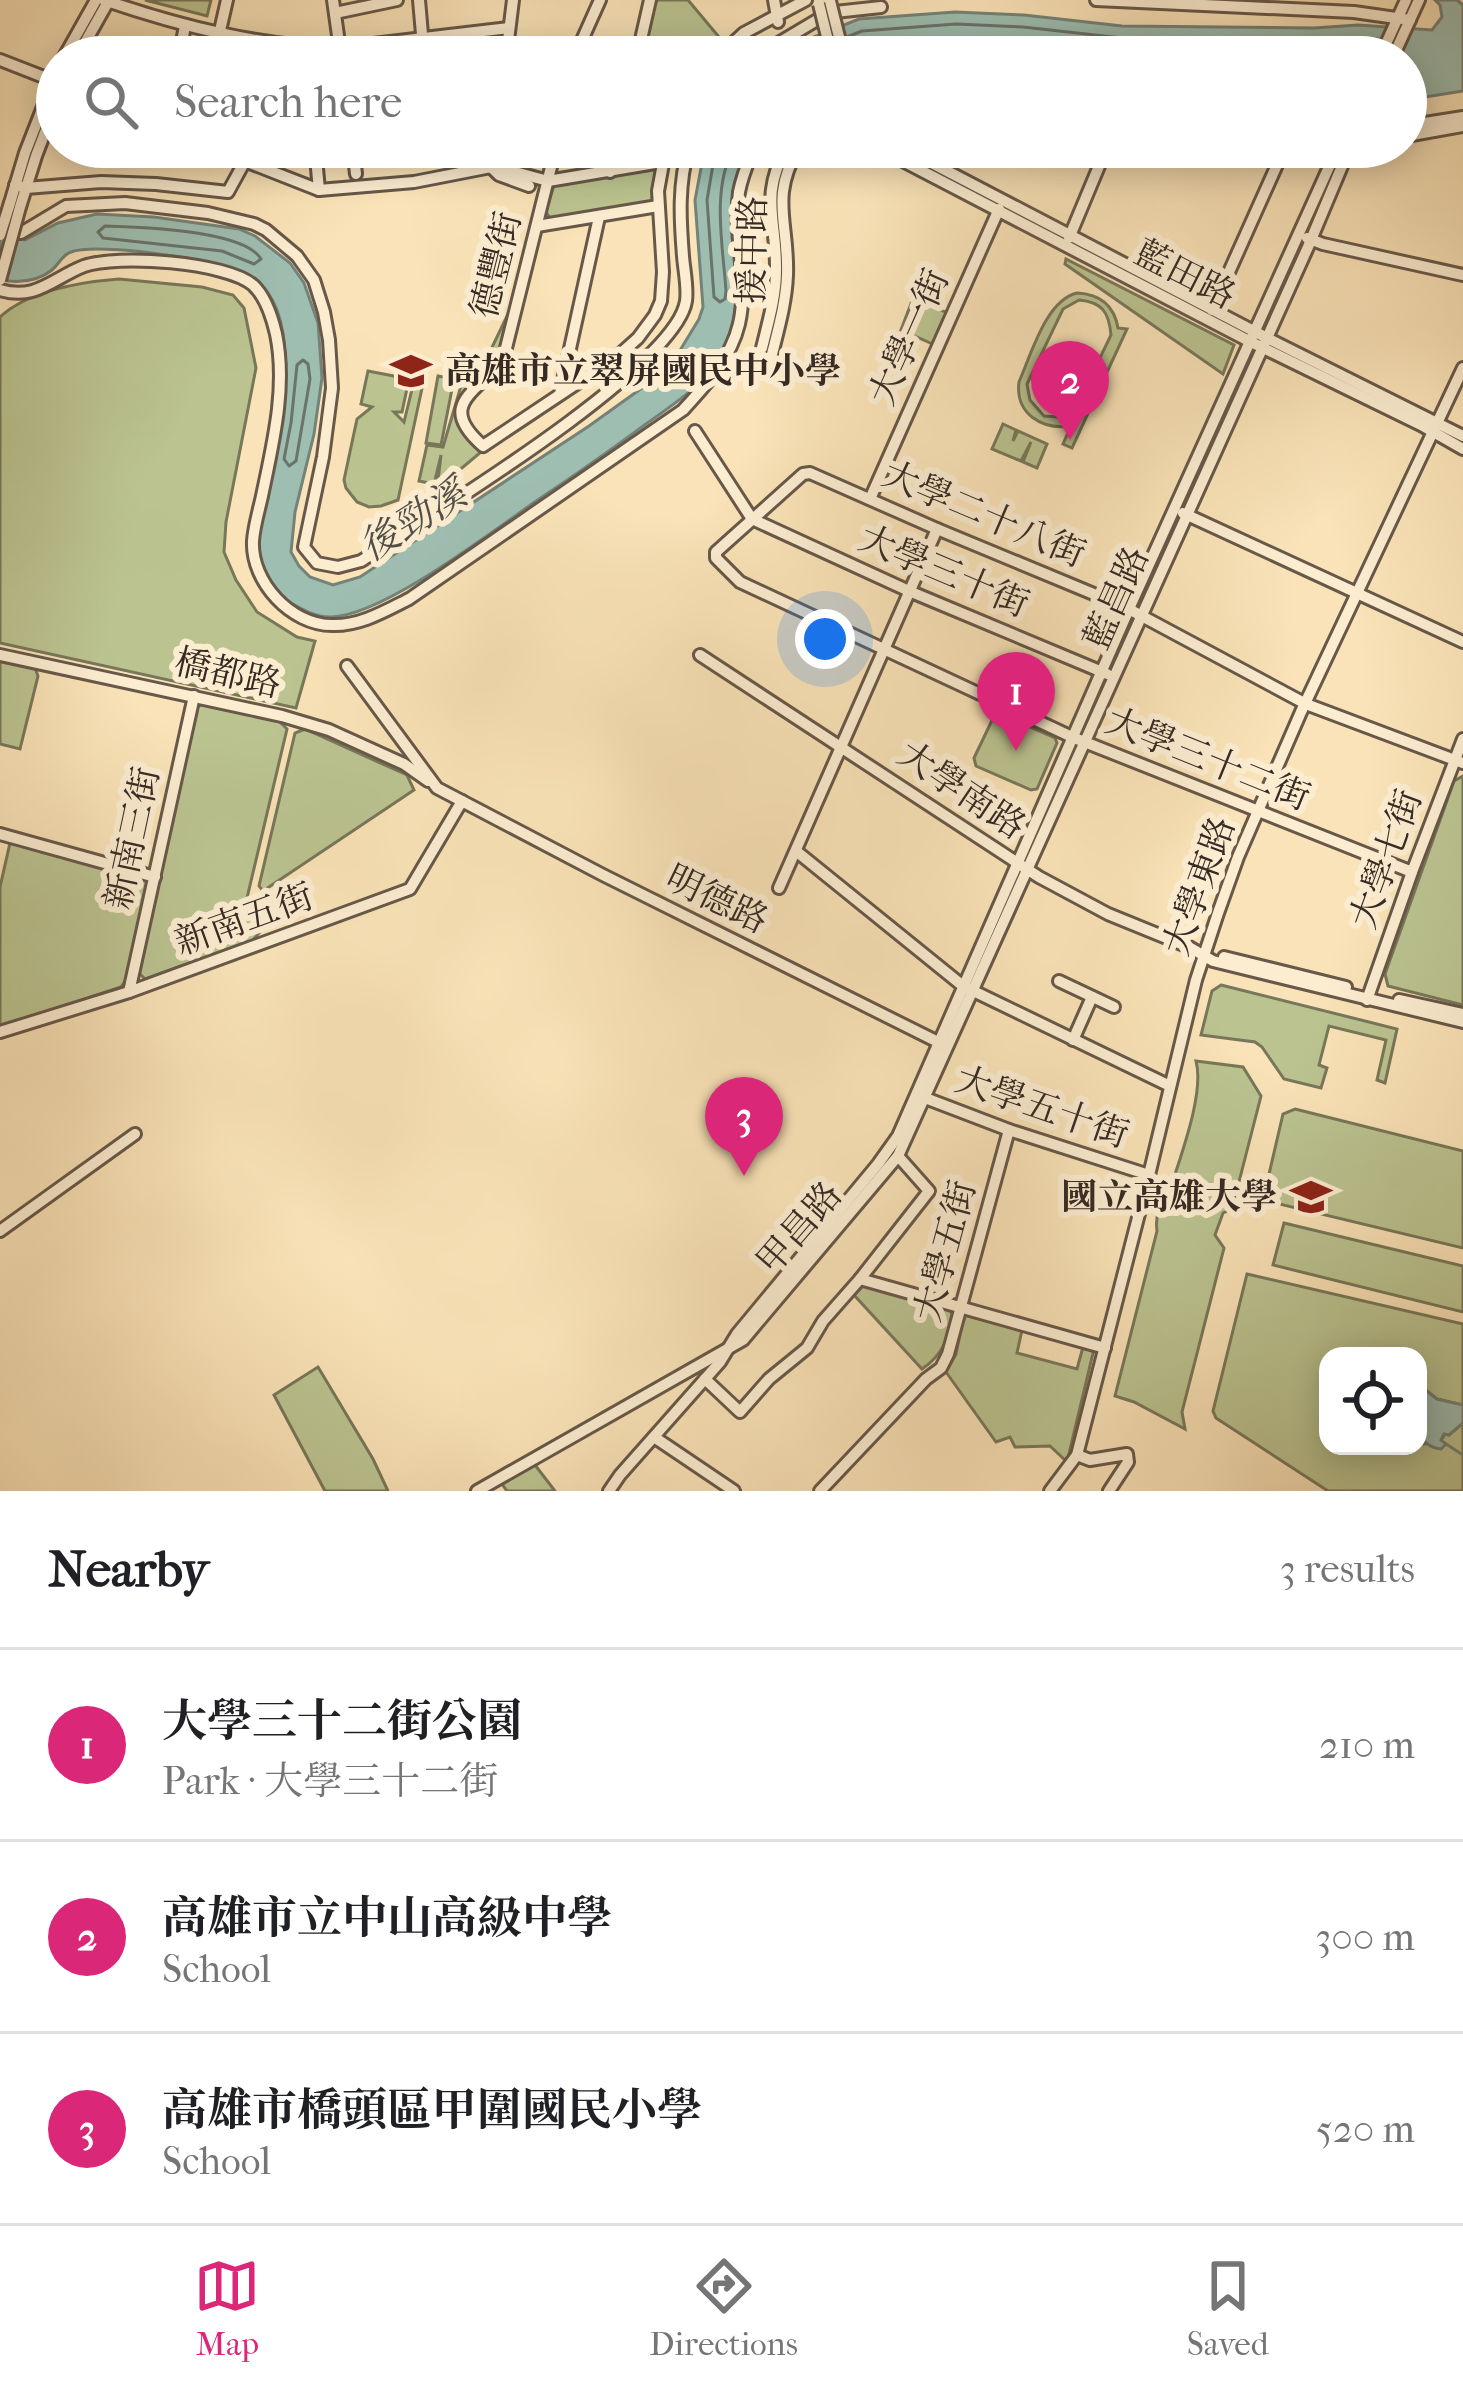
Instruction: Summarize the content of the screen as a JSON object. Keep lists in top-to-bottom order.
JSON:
{
  "streets": {
    "street": [
      "援中路",
      "德豐街",
      "藍田路",
      "大學一街",
      "大學二十八街",
      "大學三十街",
      "藍昌路",
      "橋都路",
      "大學三十二街",
      "大學南路",
      "新南三街",
      "大學七街",
      "大學東路",
      "明德路",
      "新南五街",
      "大學五十街",
      "甲昌路",
      "大學五街"
    ]
  },
  "crossings": [
    ["藍田路", "大學一街"],
    ["藍田路", "藍昌路"],
    ["藍田路", "大學東路"],
    ["大學一街", "大學二十八街"],
    ["大學二十八街", "大學三十街"],
    ["大學二十八街", "藍昌路"],
    ["大學二十八街", "大學三十二街"],
    ["大學二十八街", "大學七街"],
    ["大學二十八街", "大學東路"],
    ["大學三十街", "藍昌路"],
    ["大學三十街", "大學三十二街"],
    ["藍昌路", "大學三十二街"],
    ["藍昌路", "大學南路"],
    ["藍昌路", "明德路"],
    ["藍昌路", "大學五十街"],
    ["藍昌路", "甲昌路"],
    ["橋都路", "新南三街"],
    ["橋都路", "明德路"],
    ["橋都路", "新南五街"],
    ["大學三十二街", "大學七街"],
    ["大學三十二街", "大學東路"],
    ["大學南路", "大學七街"],
    ["大學南路", "大學東路"],
    ["新南三街", "新南五街"],
    ["大學東路", "大學五十街"],
    ["明德路", "新南五街"],
    ["大學五十街", "大學五街"]
  ],
  "water": ["後勁溪"],
  "places": {
    "school or university": ["高雄市立翠屏國民中小學", "國立高雄大學"]
  },
  "page": {
    "search": "Search here",
    "pins": ["2", "1", "3"],
    "heading": ["Nearby", "3 results"],
    "list": [
      {
        "mark": "1",
        "name": "大學三十二街公園",
        "note": "Park · 大學三十二街",
        "value": "210 m"
      },
      {
        "mark": "2",
        "name": "高雄市立中山高級中學",
        "note": "School",
        "value": "300 m"
      },
      {
        "mark": "3",
        "name": "高雄市橋頭區甲圍國民小學",
        "note": "School",
        "value": "520 m"
      }
    ],
    "nav": ["Map", "Directions", "Saved"]
  }
}
